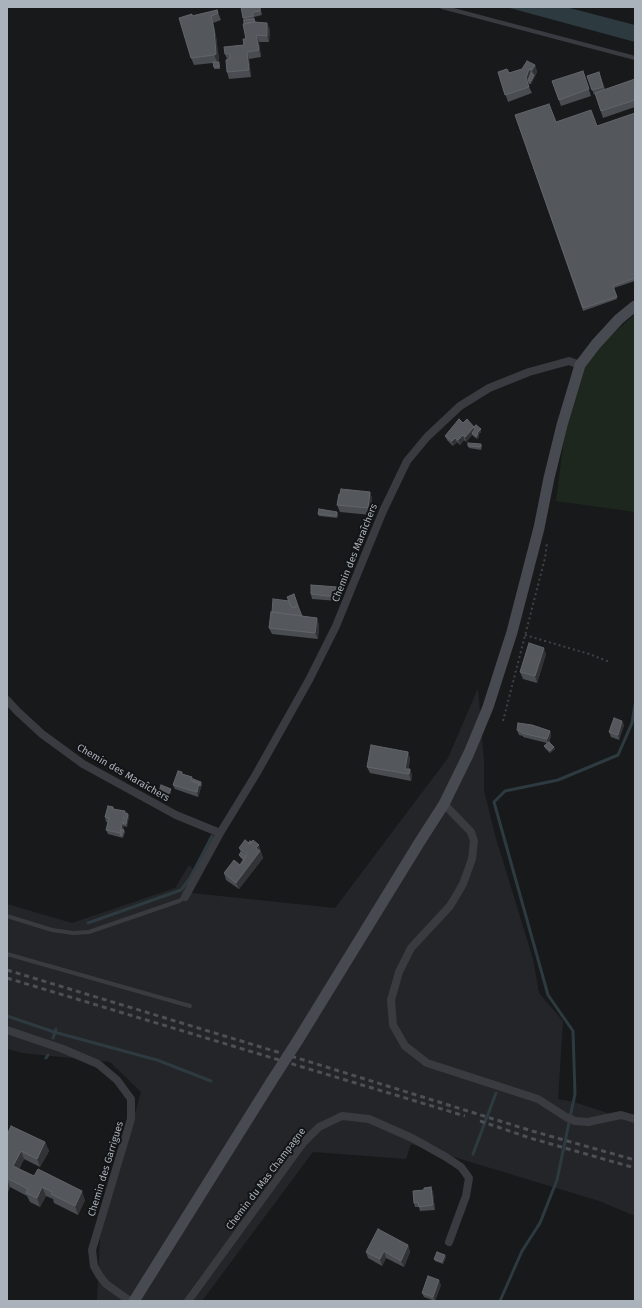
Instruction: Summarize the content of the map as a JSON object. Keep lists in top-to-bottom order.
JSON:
{
  "streets": {
    "street": ["Chemin des Maraîchers", "Chemin des Garrigues", "Chemin du Mas Champagne"]
  }
}
